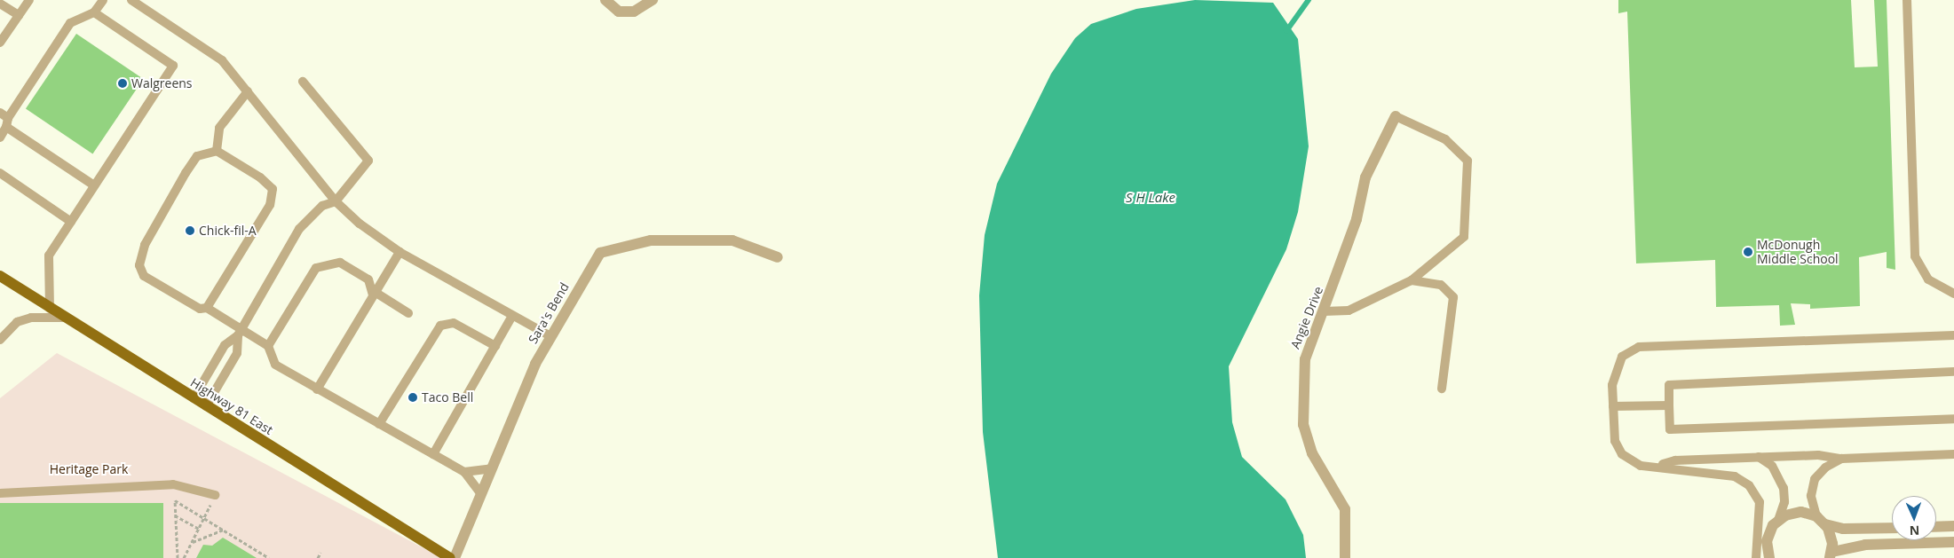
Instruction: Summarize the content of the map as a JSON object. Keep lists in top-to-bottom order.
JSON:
{
  "streets": {
    "main road": ["Highway 81 East"],
    "street": ["Sara's Bend", "Angie Drive"]
  },
  "water": ["S H Lake"],
  "parks": ["Heritage Park"],
  "places": [
    "Walgreens",
    "Chick-fil-A",
    "McDonugh Middle School",
    "Taco Bell"
  ],
  "north": "bottom"
}
